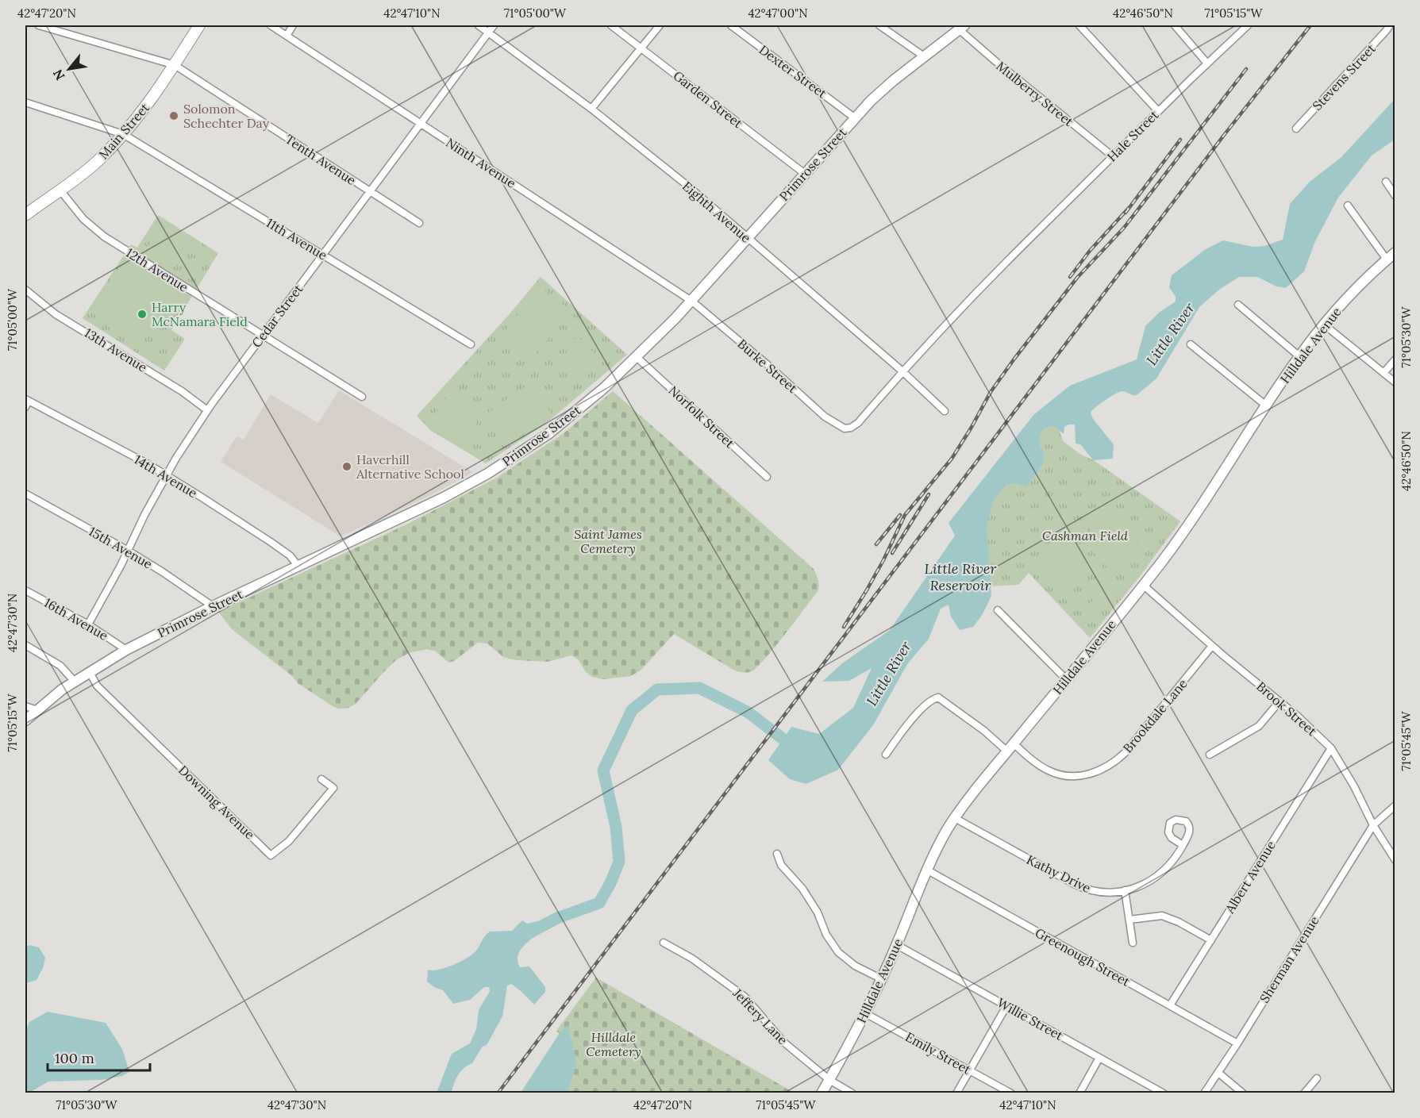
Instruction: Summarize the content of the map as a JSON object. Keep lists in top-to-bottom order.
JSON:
{
  "streets": {
    "main road": ["Main Street", "Primrose Street", "Hilldale Avenue"],
    "street": [
      "Dexter Street",
      "Stevens Street",
      "Mulberry Street",
      "Garden Street",
      "Hale Street",
      "Tenth Avenue",
      "Ninth Avenue",
      "Eighth Avenue",
      "11th Avenue",
      "12th Avenue",
      "Cedar Street",
      "13th Avenue",
      "Burke Street",
      "Norfolk Street",
      "14th Avenue",
      "15th Avenue",
      "16th Avenue",
      "Brook Street",
      "Brookdale Lane",
      "Downing Avenue",
      "Kathy Drive",
      "Albert Avenue",
      "Greenough Street",
      "Sherman Avenue",
      "Jeffery Lane",
      "Willie Street",
      "Emily Street"
    ]
  },
  "crossings": [
    ["Dexter Street", "Primrose Street"],
    ["Mulberry Street", "Hale Street"],
    ["Mulberry Street", "Primrose Street"],
    ["Garden Street", "Primrose Street"],
    ["Main Street", "Tenth Avenue"],
    ["Main Street", "11th Avenue"],
    ["Main Street", "12th Avenue"],
    ["Hale Street", "Eighth Avenue"],
    ["Hale Street", "Burke Street"],
    ["Tenth Avenue", "Cedar Street"],
    ["Ninth Avenue", "Primrose Street"],
    ["Ninth Avenue", "Cedar Street"],
    ["Ninth Avenue", "Burke Street"],
    ["Primrose Street", "Eighth Avenue"],
    ["Primrose Street", "Burke Street"],
    ["Primrose Street", "Norfolk Street"],
    ["Primrose Street", "14th Avenue"],
    ["Primrose Street", "15th Avenue"],
    ["Primrose Street", "16th Avenue"],
    ["Primrose Street", "Downing Avenue"],
    ["Eighth Avenue", "Cedar Street"],
    ["11th Avenue", "Cedar Street"],
    ["12th Avenue", "Cedar Street"],
    ["Cedar Street", "13th Avenue"],
    ["Cedar Street", "14th Avenue"],
    ["Cedar Street", "15th Avenue"],
    ["Cedar Street", "16th Avenue"],
    ["Hilldale Avenue", "Brook Street"],
    ["Hilldale Avenue", "Brookdale Lane"],
    ["Hilldale Avenue", "Kathy Drive"],
    ["Hilldale Avenue", "Greenough Street"],
    ["Hilldale Avenue", "Jeffery Lane"],
    ["Hilldale Avenue", "Willie Street"],
    ["Hilldale Avenue", "Emily Street"],
    ["Brook Street", "Brookdale Lane"],
    ["Brook Street", "Albert Avenue"],
    ["Brook Street", "Sherman Avenue"],
    ["Albert Avenue", "Greenough Street"],
    ["Greenough Street", "Sherman Avenue"]
  ],
  "water": ["Little River", "Little River Reservoir"],
  "parks": ["Saint James Cemetery", "Cashman Field", "Hilldale Cemetery"],
  "places": ["Solomon Schechter Day", "Harry McNamara Field", "Haverhill Alternative School"],
  "scale_bar": "100 m",
  "north": "bottom left",
  "coordinates": [
    "42°47'20\"N",
    "42°47'10\"N",
    "71°05'00\"W",
    "42°47'00\"N",
    "42°46'50\"N",
    "71°05'15\"W",
    "71°05'30\"W",
    "42°47'30\"N",
    "71°05'45\"W"
  ]
}
